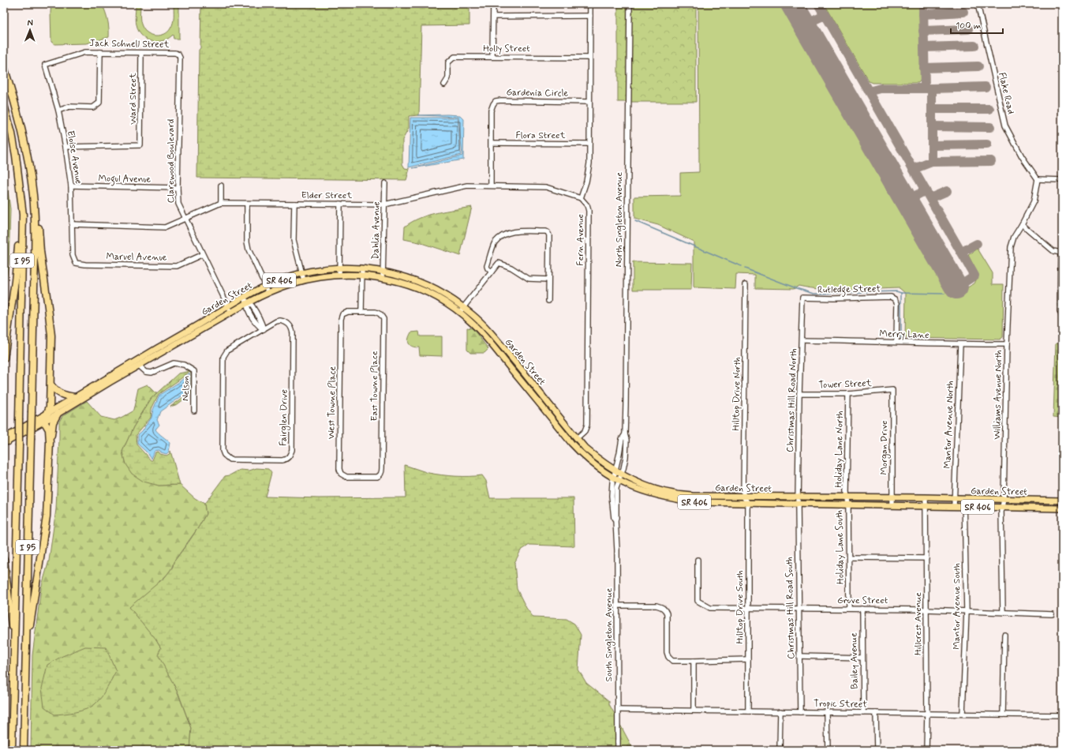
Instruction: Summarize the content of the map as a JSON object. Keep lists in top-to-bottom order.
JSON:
{
  "streets": {
    "highway": ["I 95"],
    "main road": ["SR 406", "Garden Street"],
    "street": [
      "Jack Schnell Street",
      "Holly Street",
      "Gardenia Circle",
      "Flake Road",
      "Ward Street",
      "Flora Street",
      "Eloise Avenue",
      "Clarewood Boulevard",
      "Mogul Avenue",
      "Elder Street",
      "North Singleton Avenue",
      "Dahlia Avenue",
      "Fern Avenue",
      "Marvel Avenue",
      "Rutledge Street",
      "Merry Lane",
      "Tower Street",
      "East Towne Place",
      "Nelson",
      "Hilltop Drive North",
      "Williams Avenue North",
      "Christmas Hill Road North",
      "West Towne Place",
      "Fairglen Drive",
      "Mantor Avenue North",
      "Morgan Drive",
      "Holiday Lane North",
      "Holiday Lane South",
      "Grove Street",
      "Mantor Avenue South",
      "Hilltop Drive South",
      "Christmas Hill Road South",
      "Hillcrest Avenue",
      "South Singleton Avenue",
      "Bailey Avenue",
      "Tropic Street"
    ]
  },
  "crossings": [
    ["Jack Schnell Street", "Ward Street"],
    ["Jack Schnell Street", "Eloise Avenue"],
    ["Jack Schnell Street", "Clarewood Boulevard"],
    ["Gardenia Circle", "Flora Street"],
    ["Gardenia Circle", "Elder Street"],
    ["Flake Road", "Williams Avenue North"],
    ["Ward Street", "Eloise Avenue"],
    ["Eloise Avenue", "Mogul Avenue"],
    ["Eloise Avenue", "Elder Street"],
    ["Eloise Avenue", "Marvel Avenue"],
    ["Clarewood Boulevard", "Mogul Avenue"],
    ["Clarewood Boulevard", "Elder Street"],
    ["Clarewood Boulevard", "Marvel Avenue"],
    ["Clarewood Boulevard", "Garden Street"],
    ["Elder Street", "Dahlia Avenue"],
    ["Elder Street", "Fern Avenue"],
    ["North Singleton Avenue", "Garden Street"],
    ["North Singleton Avenue", "South Singleton Avenue"],
    ["Dahlia Avenue", "Garden Street"],
    ["Fern Avenue", "Garden Street"],
    ["Rutledge Street", "Merry Lane"],
    ["Rutledge Street", "Christmas Hill Road North"],
    ["Garden Street", "Nelson"],
    ["Garden Street", "Hilltop Drive North"],
    ["Garden Street", "Williams Avenue North"],
    ["Garden Street", "Christmas Hill Road North"],
    ["Garden Street", "Mantor Avenue North"],
    ["Garden Street", "Morgan Drive"],
    ["Garden Street", "Holiday Lane North"],
    ["Garden Street", "Holiday Lane South"],
    ["Garden Street", "Mantor Avenue South"],
    ["Garden Street", "Hilltop Drive South"],
    ["Garden Street", "Christmas Hill Road South"],
    ["Garden Street", "Hillcrest Avenue"],
    ["Garden Street", "South Singleton Avenue"],
    ["Merry Lane", "Williams Avenue North"],
    ["Merry Lane", "Christmas Hill Road North"],
    ["Merry Lane", "Mantor Avenue North"],
    ["Tower Street", "Christmas Hill Road North"],
    ["Tower Street", "Morgan Drive"],
    ["Tower Street", "Holiday Lane North"],
    ["East Towne Place", "West Towne Place"],
    ["Williams Avenue North", "Grove Street"],
    ["Christmas Hill Road North", "Christmas Hill Road South"],
    ["Holiday Lane North", "Holiday Lane South"],
    ["Holiday Lane South", "Grove Street"],
    ["Grove Street", "Mantor Avenue South"],
    ["Grove Street", "Hilltop Drive South"],
    ["Grove Street", "Christmas Hill Road South"],
    ["Grove Street", "Hillcrest Avenue"],
    ["Grove Street", "Bailey Avenue"],
    ["Mantor Avenue South", "Tropic Street"],
    ["Hilltop Drive South", "Tropic Street"],
    ["Christmas Hill Road South", "Tropic Street"],
    ["Hillcrest Avenue", "Tropic Street"],
    ["South Singleton Avenue", "Tropic Street"],
    ["Bailey Avenue", "Tropic Street"]
  ],
  "scale_bar": "100 m",
  "north": "top"
}
